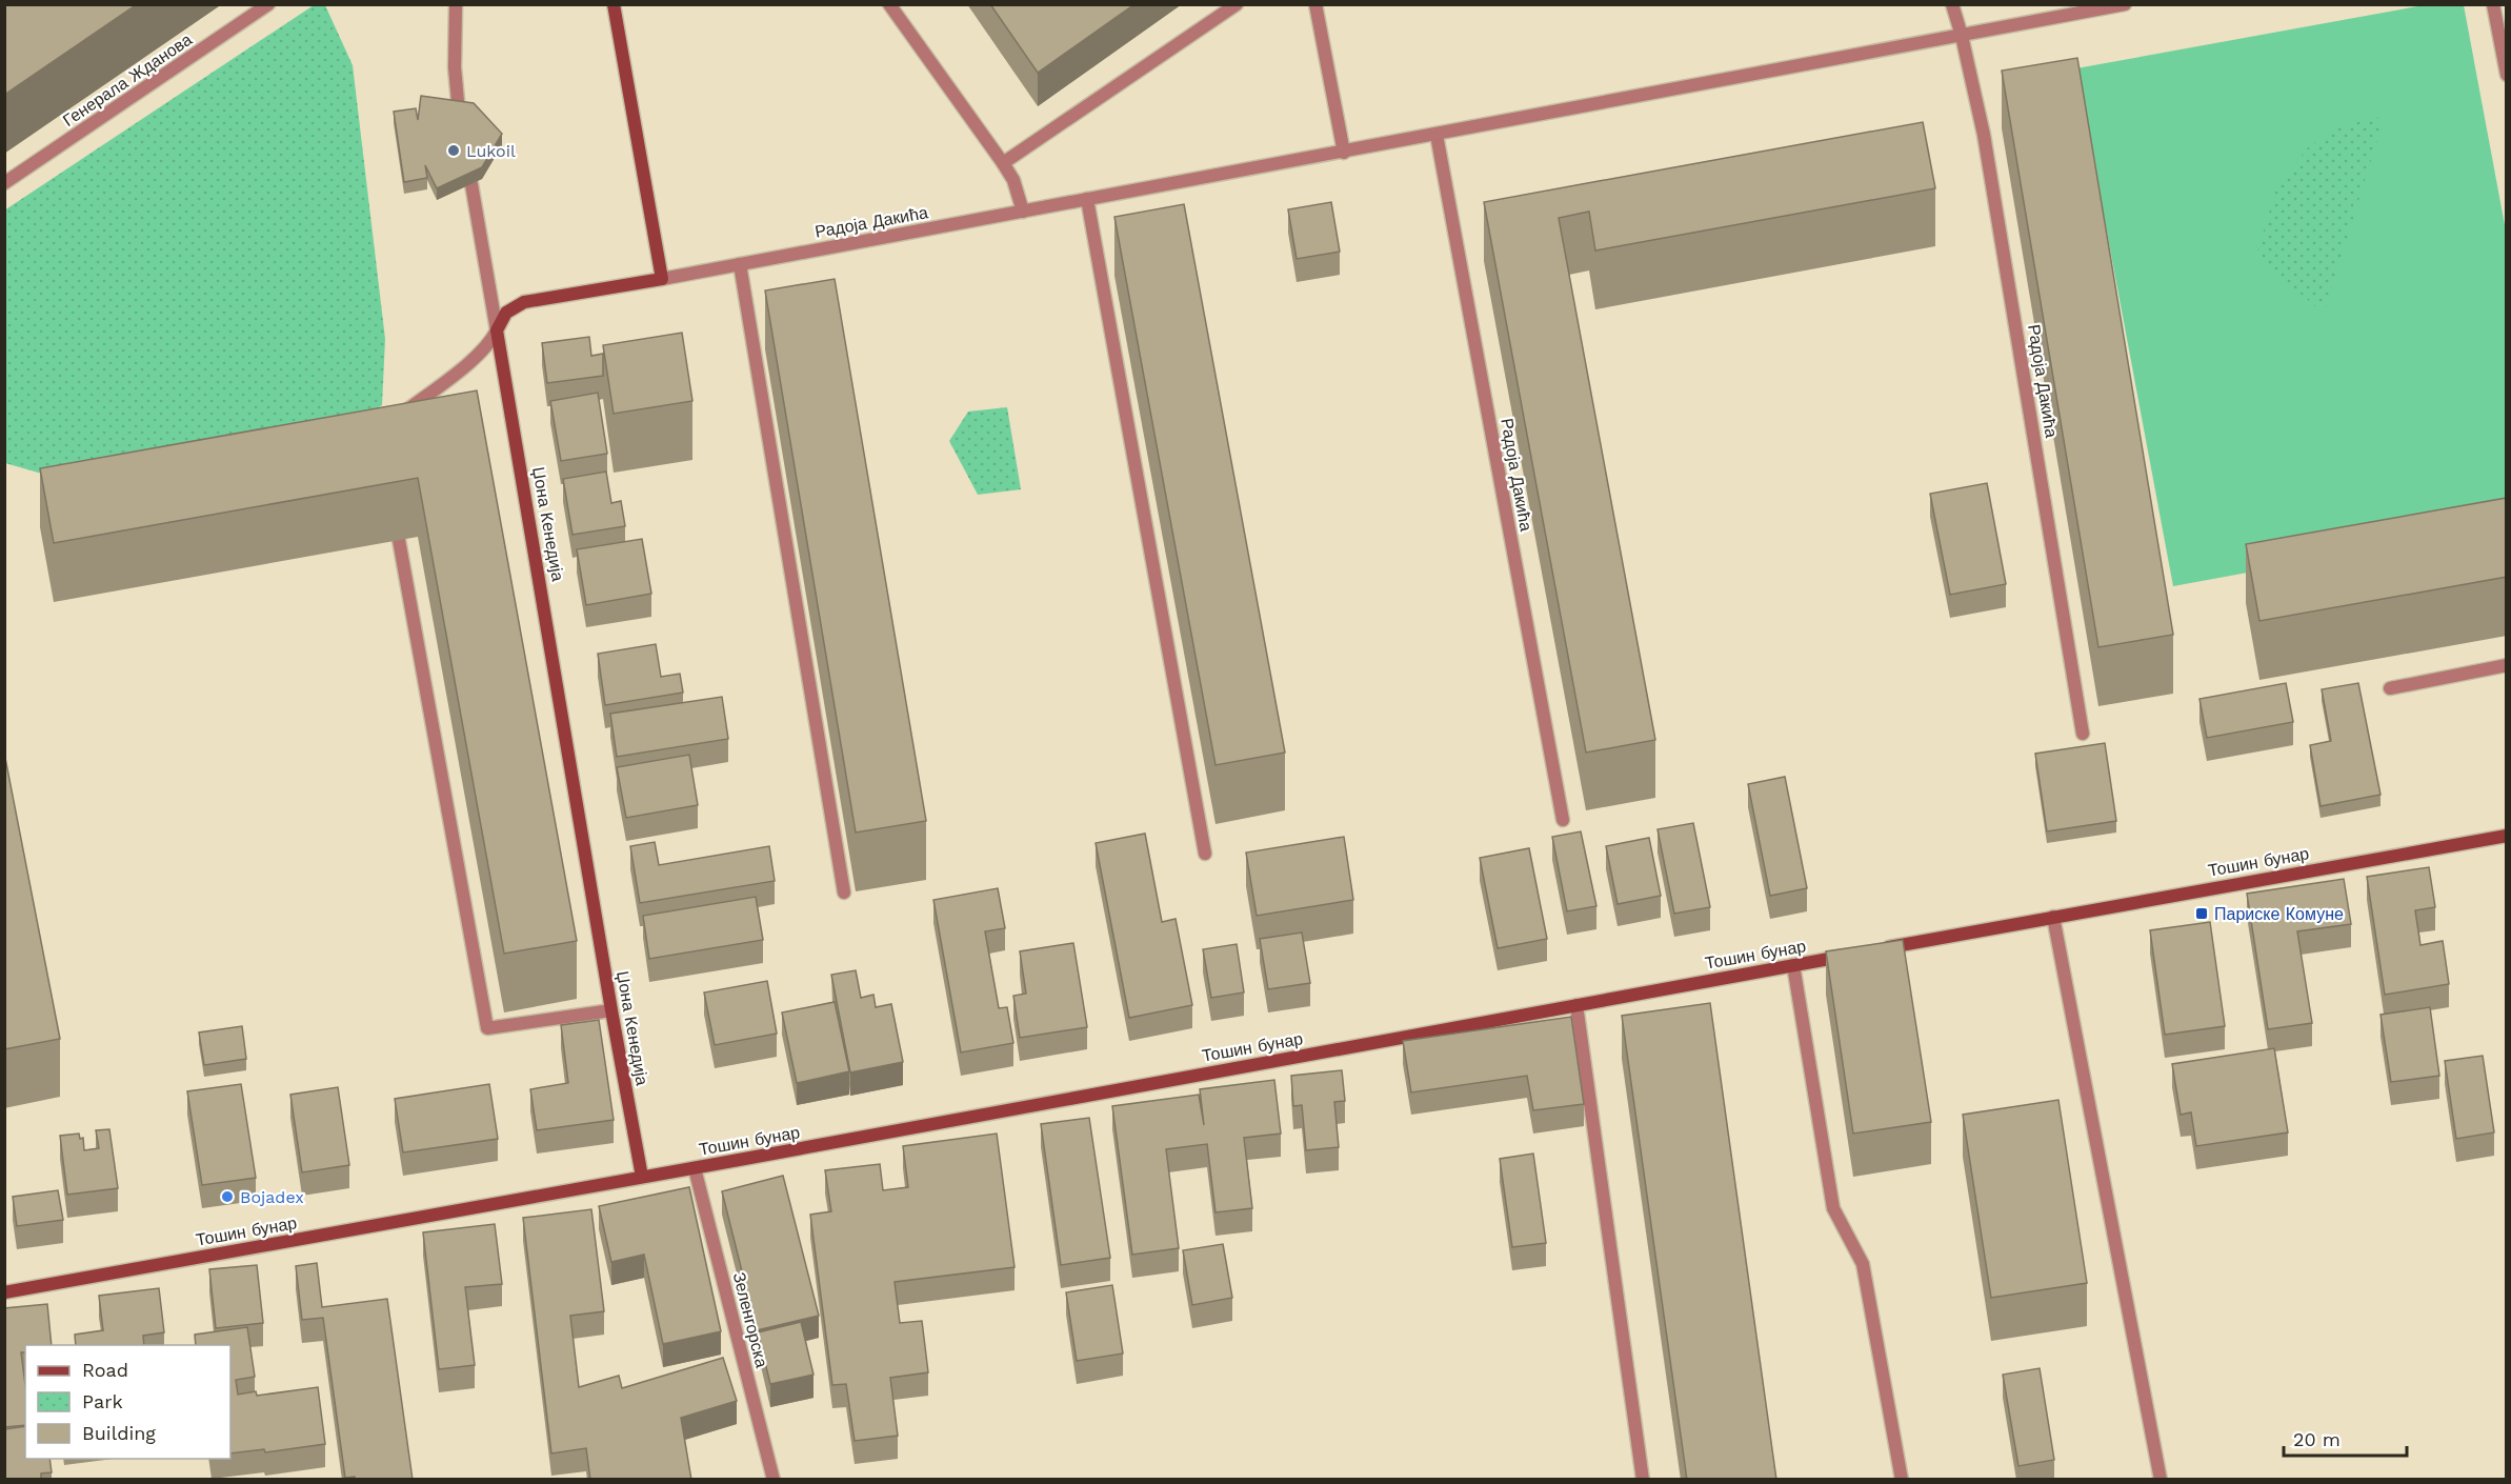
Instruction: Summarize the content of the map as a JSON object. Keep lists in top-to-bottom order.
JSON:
{
  "streets": {
    "main road": ["Џона Кенедија", "Тошин бунар"],
    "street": ["Генерала Жданова", "Радоја Дакића", "Зеленгорска"]
  },
  "crossings": [
    ["Џона Кенедија", "Тошин бунар"],
    ["Тошин бунар", "Зеленгорска"]
  ],
  "places": {
    "other": ["Lukoil", "Bojadex"],
    "transit": ["Париске Комуне"]
  },
  "legend": ["Road", "Park", "Building"],
  "scale_bar": "20 m"
}
